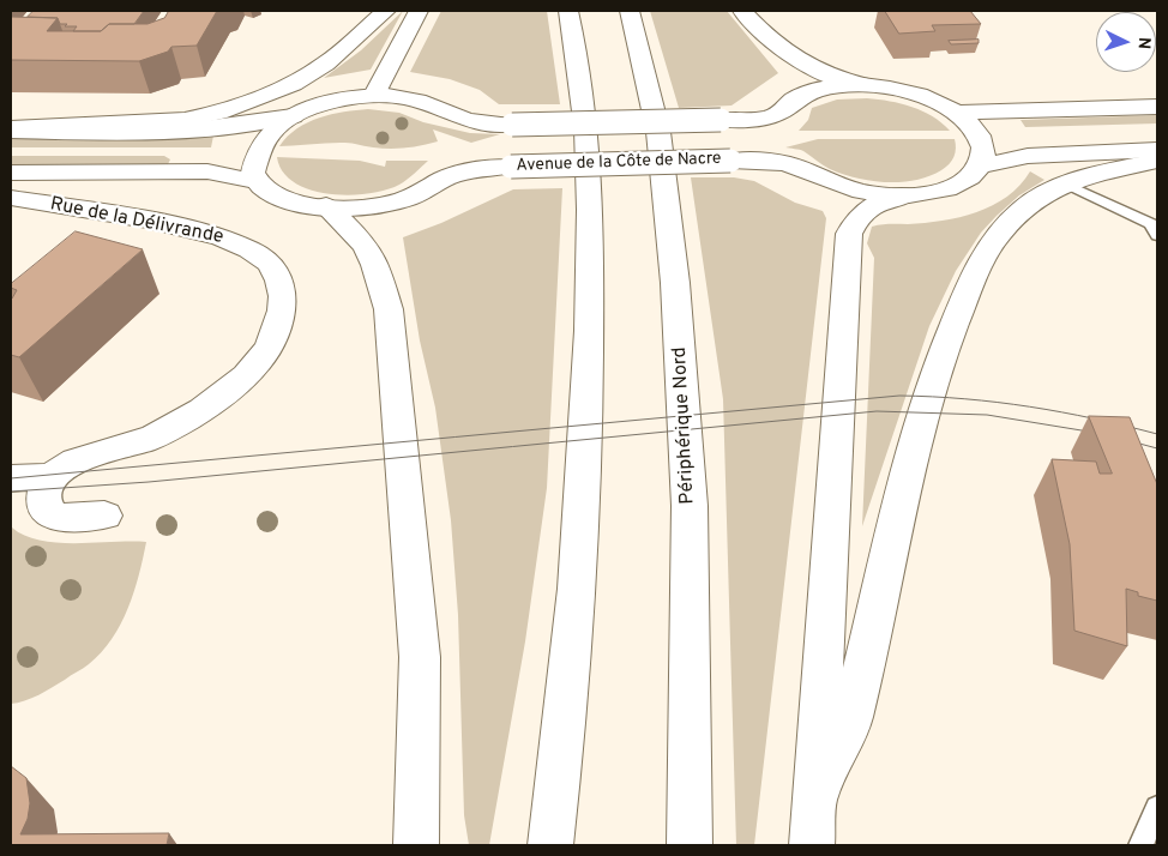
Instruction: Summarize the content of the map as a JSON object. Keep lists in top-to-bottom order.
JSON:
{
  "streets": {
    "main road": ["Avenue de la Côte de Nacre", "Rue de la Délivrande", "Périphérique Nord"]
  },
  "north": "right"
}
